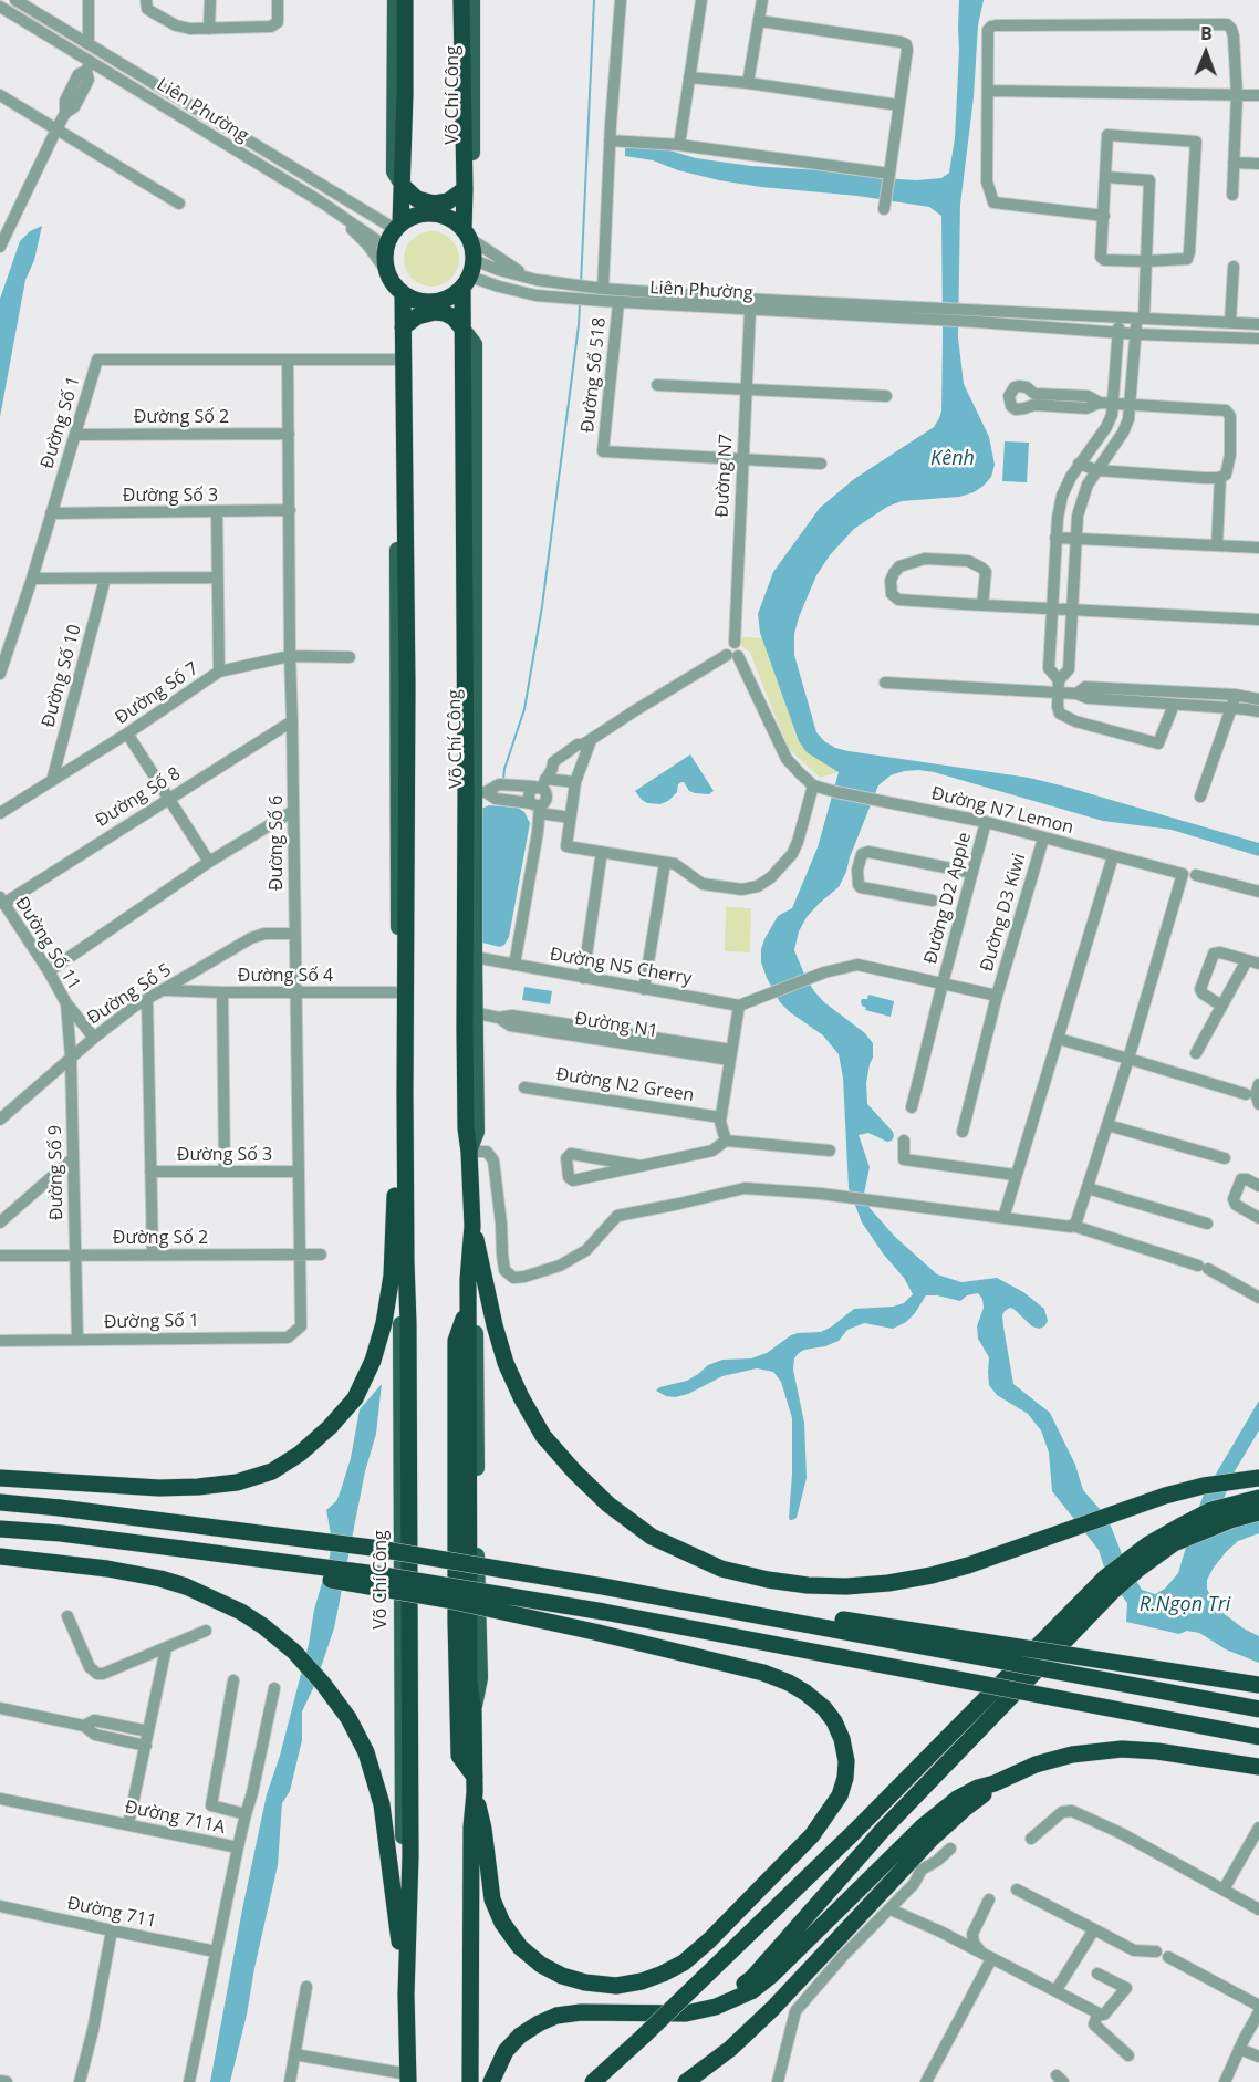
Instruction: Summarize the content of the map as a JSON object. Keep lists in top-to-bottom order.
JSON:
{
  "streets": {
    "highway": ["Võ Chí Công"],
    "street": [
      "Liên Phường",
      "Đường Số 518",
      "Đường Số 2",
      "Đường Số 1",
      "Đường N7",
      "Đường Số 3",
      "Đường Số 10",
      "Đường Số 7",
      "Đường Số 8",
      "Đường N7 Lemon",
      "Đường Số 6",
      "Đường D2 Apple",
      "Đường D3 Kiwi",
      "Đường Số 11",
      "Đường N5 Cherry",
      "Đường Số 4",
      "Đường Số 5",
      "Đường N1",
      "Đường N2 Green",
      "Đường Số 9",
      "Đường 711A",
      "Đường 711"
    ]
  },
  "crossings": [
    ["Võ Chí Công", "Liên Phường"],
    ["Võ Chí Công", "Đường Số 1"],
    ["Võ Chí Công", "Đường N5 Cherry"],
    ["Võ Chí Công", "Đường Số 4"],
    ["Võ Chí Công", "Đường N1"],
    ["Liên Phường", "Đường Số 518"],
    ["Liên Phường", "Đường N7"],
    ["Đường Số 518", "Đường N7"],
    ["Đường Số 2", "Đường Số 1"],
    ["Đường Số 2", "Đường Số 6"],
    ["Đường Số 2", "Đường Số 9"],
    ["Đường Số 1", "Đường Số 3"],
    ["Đường Số 1", "Đường Số 6"],
    ["Đường Số 1", "Đường Số 9"],
    ["Đường Số 3", "Đường Số 6"],
    ["Đường Số 10", "Đường Số 7"],
    ["Đường Số 7", "Đường Số 6"],
    ["Đường Số 8", "Đường Số 6"],
    ["Đường Số 8", "Đường Số 11"],
    ["Đường N7 Lemon", "Đường D2 Apple"],
    ["Đường N7 Lemon", "Đường D3 Kiwi"],
    ["Đường Số 6", "Đường Số 4"],
    ["Đường Số 6", "Đường Số 5"],
    ["Đường Số 11", "Đường Số 5"],
    ["Đường Số 11", "Đường Số 9"],
    ["Đường Số 4", "Đường Số 5"],
    ["Đường Số 5", "Đường Số 9"],
    ["Đường 711A", "Đường 711"]
  ],
  "water": ["Kênh", "R.Ngọn Tri"],
  "north": "top"
}
